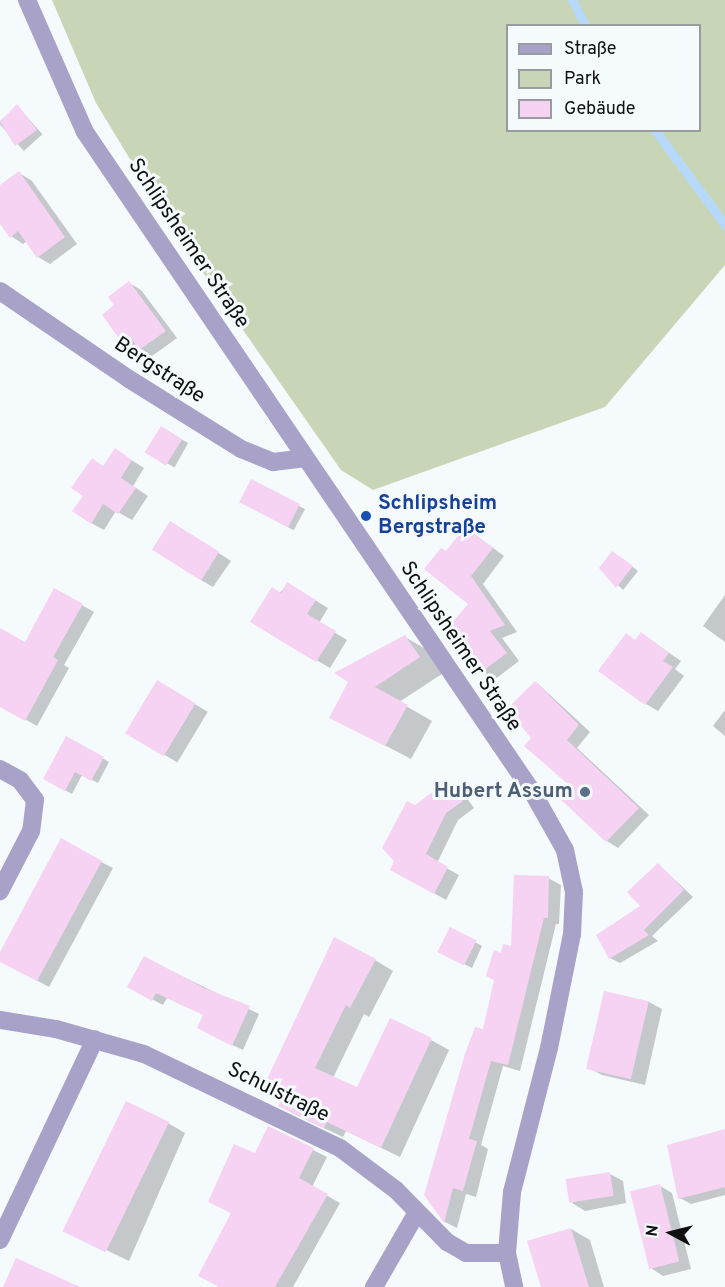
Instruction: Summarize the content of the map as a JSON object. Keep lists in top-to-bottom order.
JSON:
{
  "streets": {
    "street": ["Schlipsheimer Straße", "Bergstraße", "Schulstraße"]
  },
  "crossings": [
    ["Schlipsheimer Straße", "Bergstraße"],
    ["Schlipsheimer Straße", "Schulstraße"]
  ],
  "places": ["Schlipsheim Bergstraße", "Hubert Assum"],
  "legend": ["Straße", "Park", "Gebäude"],
  "north": "left"
}
